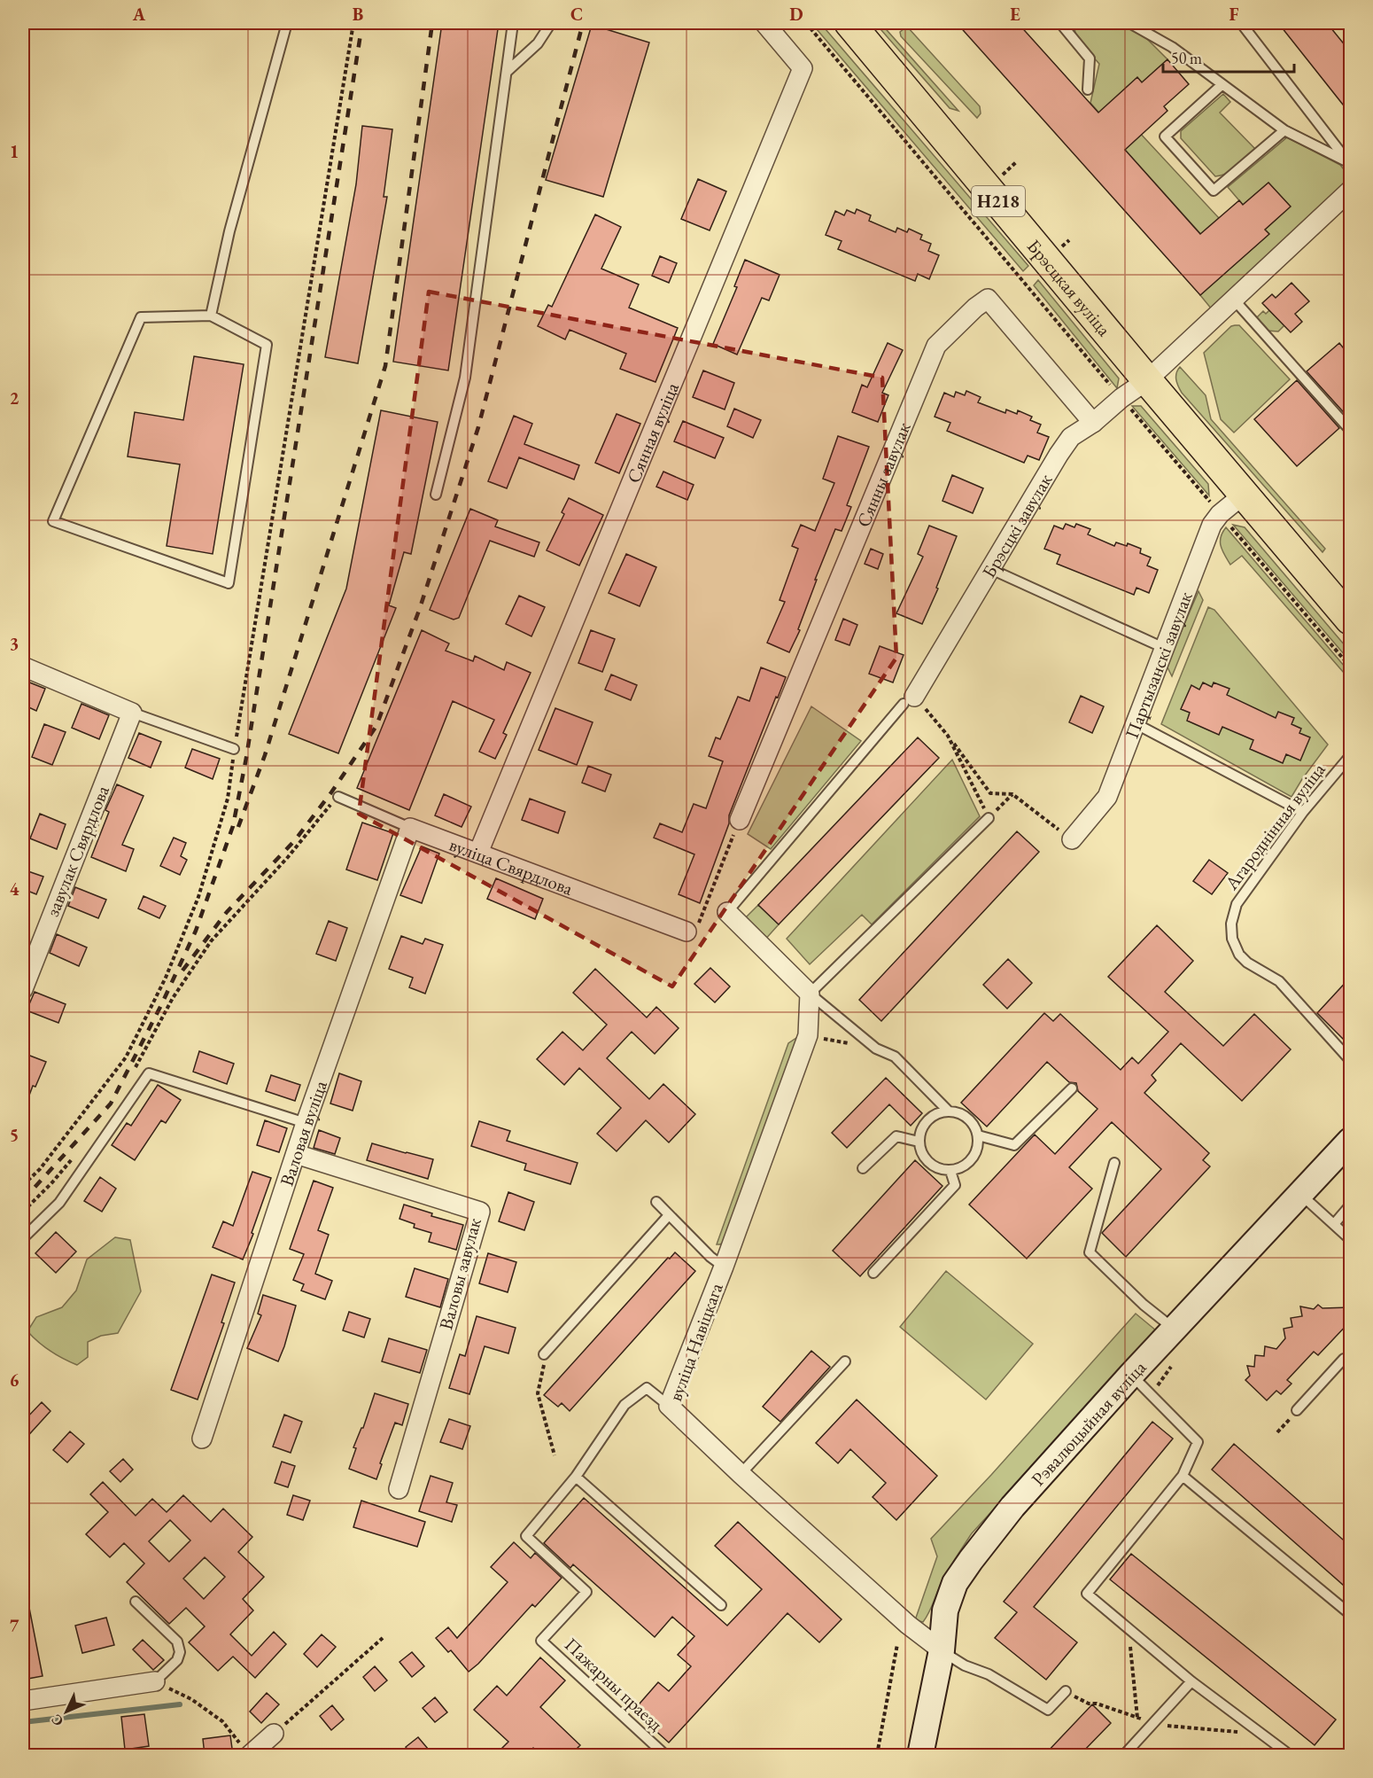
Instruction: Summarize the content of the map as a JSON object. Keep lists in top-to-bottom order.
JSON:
{
  "streets": {
    "main road": ["Н218", "Брэсцкая вуліца"],
    "street": [
      "Сянная вуліца",
      "Сянны завулак",
      "Брэсцкі завулак",
      "Партызанскі завулак",
      "завулак Свярдлова",
      "вуліца Свярдлова",
      "Валовая вуліца",
      "Валовы завулак",
      "вуліца Навіцкага",
      "Рэвалюцыйная вуліца"
    ],
    "lane": ["Агароднінная вуліца", "Пажарны праезд"]
  },
  "crossings": [
    ["Брэсцкая вуліца", "Брэсцкі завулак"],
    ["Брэсцкая вуліца", "Партызанскі завулак"],
    ["Сянная вуліца", "вуліца Свярдлова"],
    ["Сянны завулак", "Брэсцкі завулак"],
    ["вуліца Свярдлова", "Валовая вуліца"],
    ["Валовая вуліца", "Валовы завулак"],
    ["вуліца Навіцкага", "Рэвалюцыйная вуліца"]
  ],
  "scale_bar": "50 m",
  "north": "bottom left",
  "grid": {
    "columns": [
      "A",
      "B",
      "C",
      "D",
      "E",
      "F"
    ],
    "rows": [
      "1",
      "2",
      "3",
      "4",
      "5",
      "6",
      "7"
    ]
  }
}
